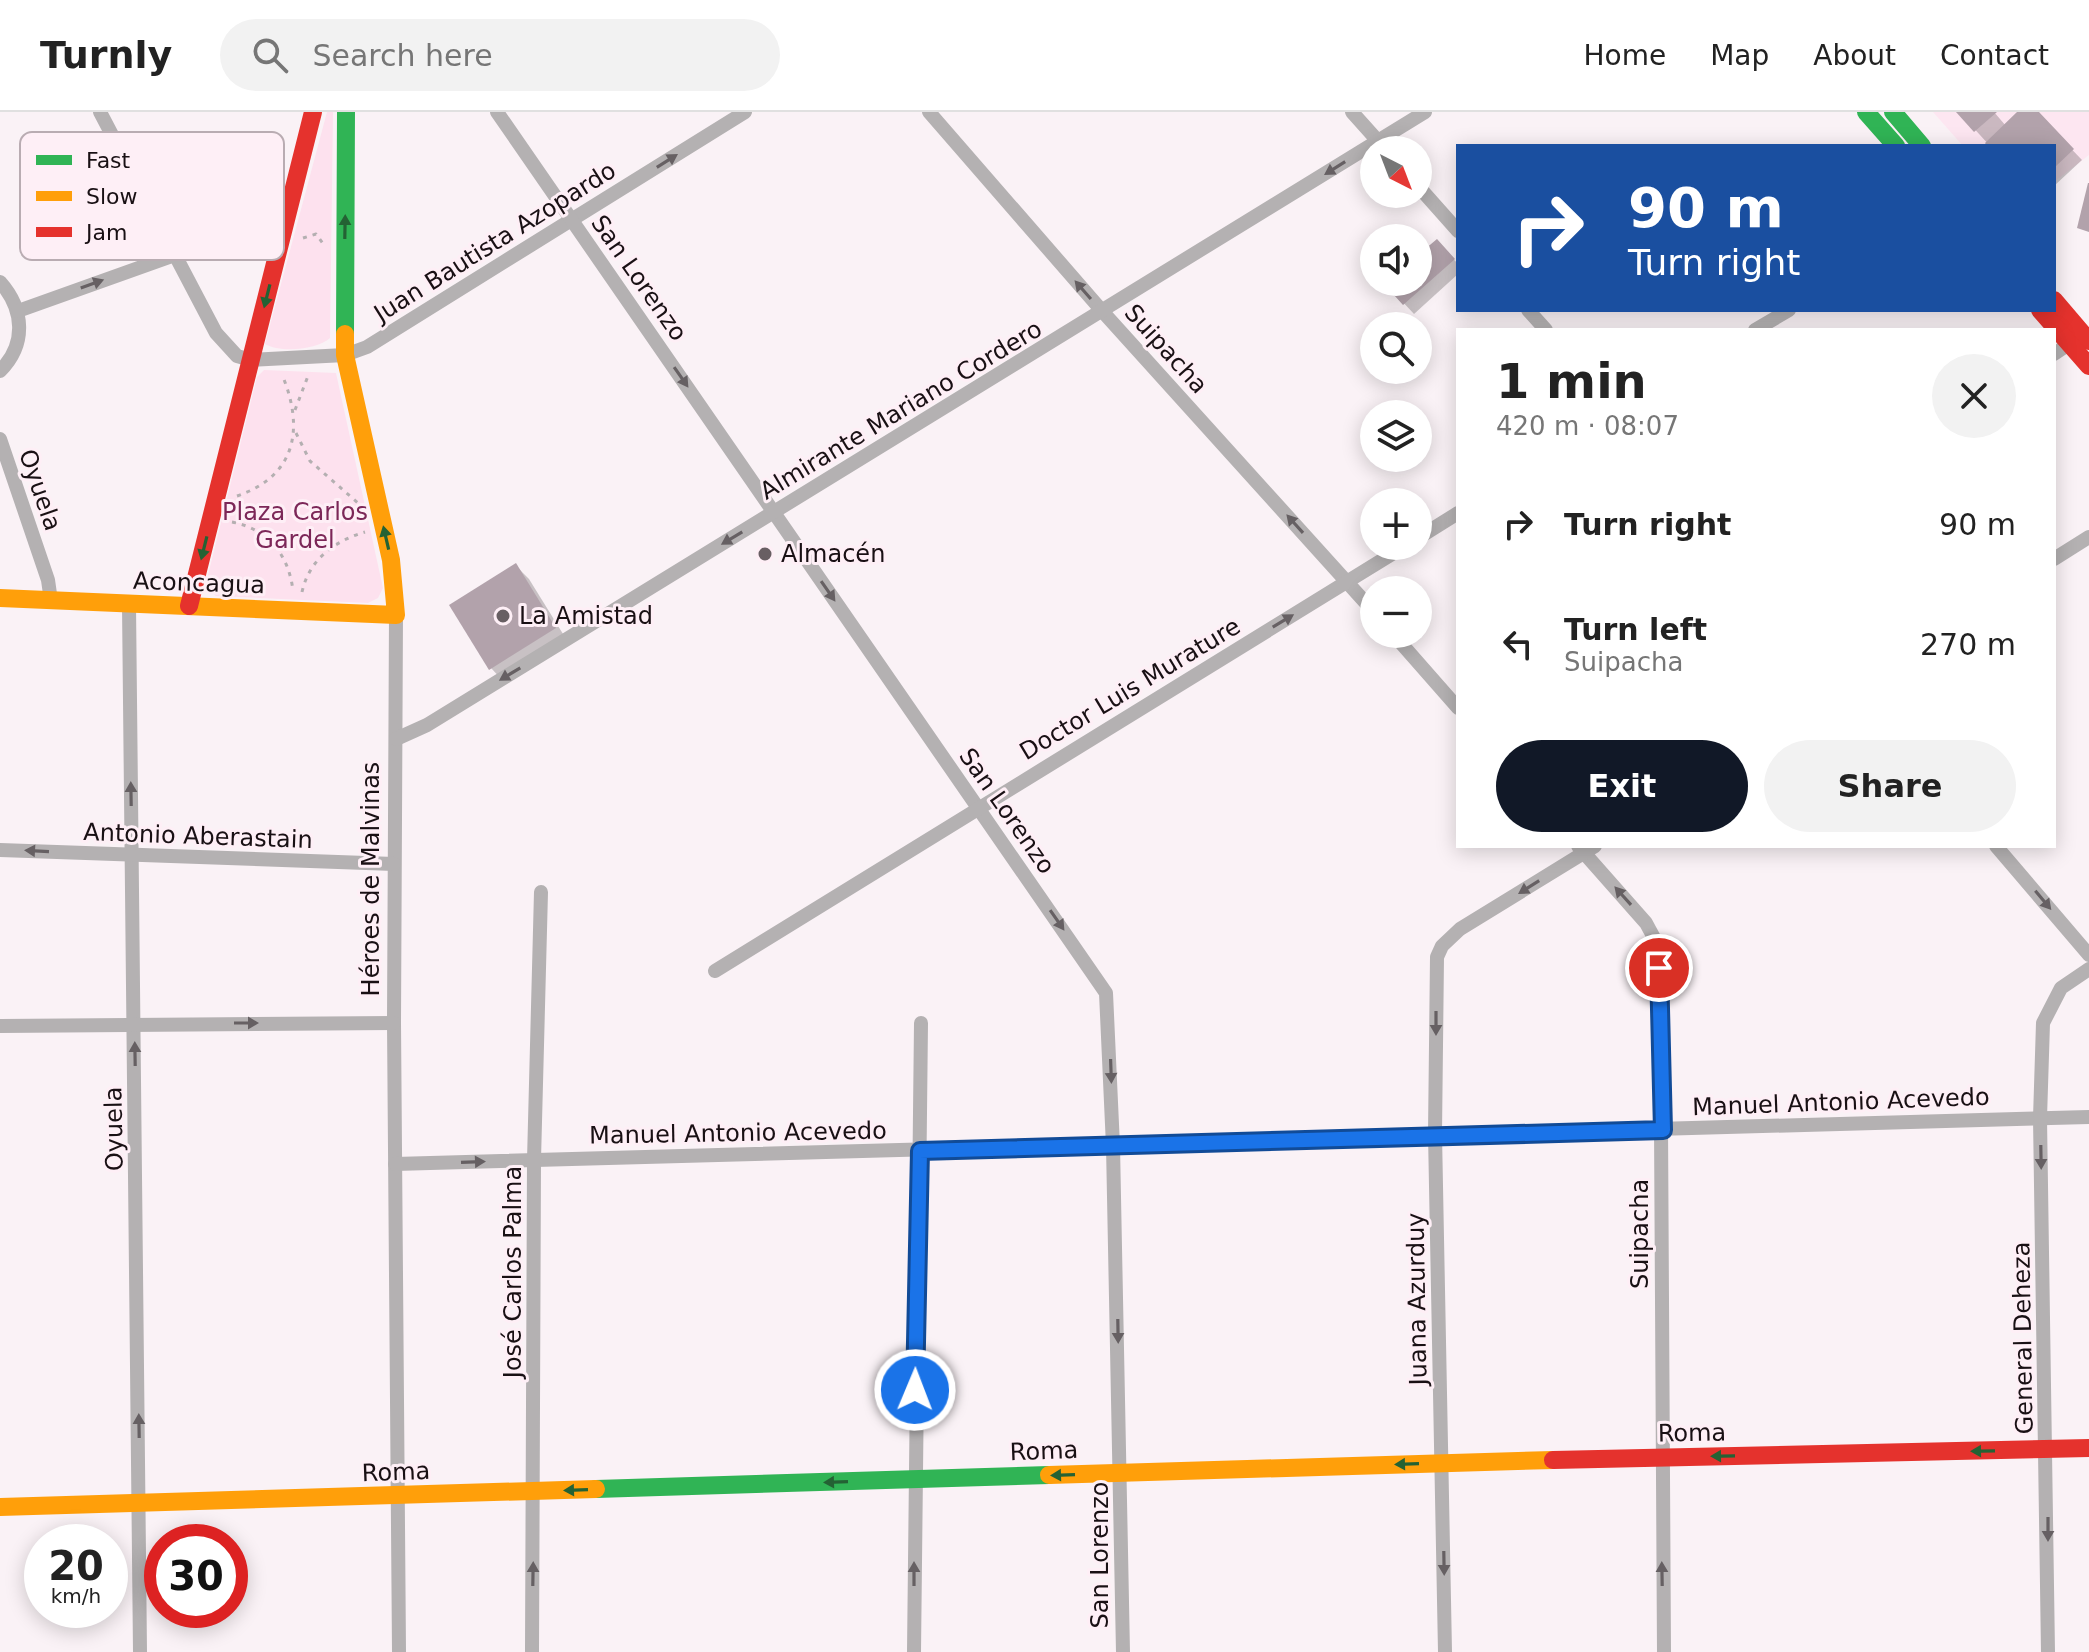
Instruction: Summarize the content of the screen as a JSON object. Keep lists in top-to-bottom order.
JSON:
{
  "streets": {
    "street": [
      "Juan Bautista Azopardo",
      "San Lorenzo",
      "Suipacha",
      "Almirante Mariano Cordero",
      "Oyuela",
      "Aconcagua",
      "Doctor Luis Murature",
      "Antonio Aberastain",
      "Héroes de Malvinas",
      "Manuel Antonio Acevedo",
      "José Carlos Palma",
      "Juana Azurduy",
      "General Deheza",
      "Roma"
    ]
  },
  "crossings": [
    ["Juan Bautista Azopardo", "San Lorenzo"],
    ["Juan Bautista Azopardo", "Héroes de Malvinas"],
    ["San Lorenzo", "Almirante Mariano Cordero"],
    ["San Lorenzo", "Doctor Luis Murature"],
    ["San Lorenzo", "Manuel Antonio Acevedo"],
    ["San Lorenzo", "Roma"],
    ["Suipacha", "Almirante Mariano Cordero"],
    ["Suipacha", "Doctor Luis Murature"],
    ["Suipacha", "Manuel Antonio Acevedo"],
    ["Suipacha", "Juana Azurduy"],
    ["Suipacha", "Roma"],
    ["Almirante Mariano Cordero", "Héroes de Malvinas"],
    ["Oyuela", "Aconcagua"],
    ["Oyuela", "Antonio Aberastain"],
    ["Oyuela", "Roma"],
    ["Aconcagua", "Héroes de Malvinas"],
    ["Antonio Aberastain", "Héroes de Malvinas"],
    ["Héroes de Malvinas", "Manuel Antonio Acevedo"],
    ["Héroes de Malvinas", "Roma"],
    ["Manuel Antonio Acevedo", "José Carlos Palma"],
    ["Manuel Antonio Acevedo", "Juana Azurduy"],
    ["Manuel Antonio Acevedo", "General Deheza"],
    ["José Carlos Palma", "Roma"],
    ["Juana Azurduy", "Roma"],
    ["General Deheza", "Roma"]
  ],
  "one_way": [
    "Juan Bautista Azopardo",
    "San Lorenzo",
    "Suipacha",
    "Almirante Mariano Cordero",
    "Oyuela",
    "Doctor Luis Murature",
    "Juana Azurduy",
    "General Deheza",
    "Roma"
  ],
  "parks": ["Plaza Carlos Gardel"],
  "places": ["Almacén", "La Amistad"],
  "legend": ["Fast", "Slow", "Jam"],
  "north": "bottom right",
  "page": {
    "header": "Turnly",
    "search": "Search here",
    "nav": [
      "Home",
      "Map",
      "About",
      "Contact"
    ],
    "map_buttons": ["+", "−"],
    "turn": ["90 m", "Turn right"],
    "heading": ["1 min", "420 m · 08:07"],
    "list": [
      {
        "name": "Turn right",
        "value": "90 m"
      },
      {
        "name": "Turn left",
        "note": "Suipacha",
        "value": "270 m"
      }
    ],
    "buttons": ["Exit", "Share"],
    "speed": "20 km/h",
    "limit": "30"
  }
}
